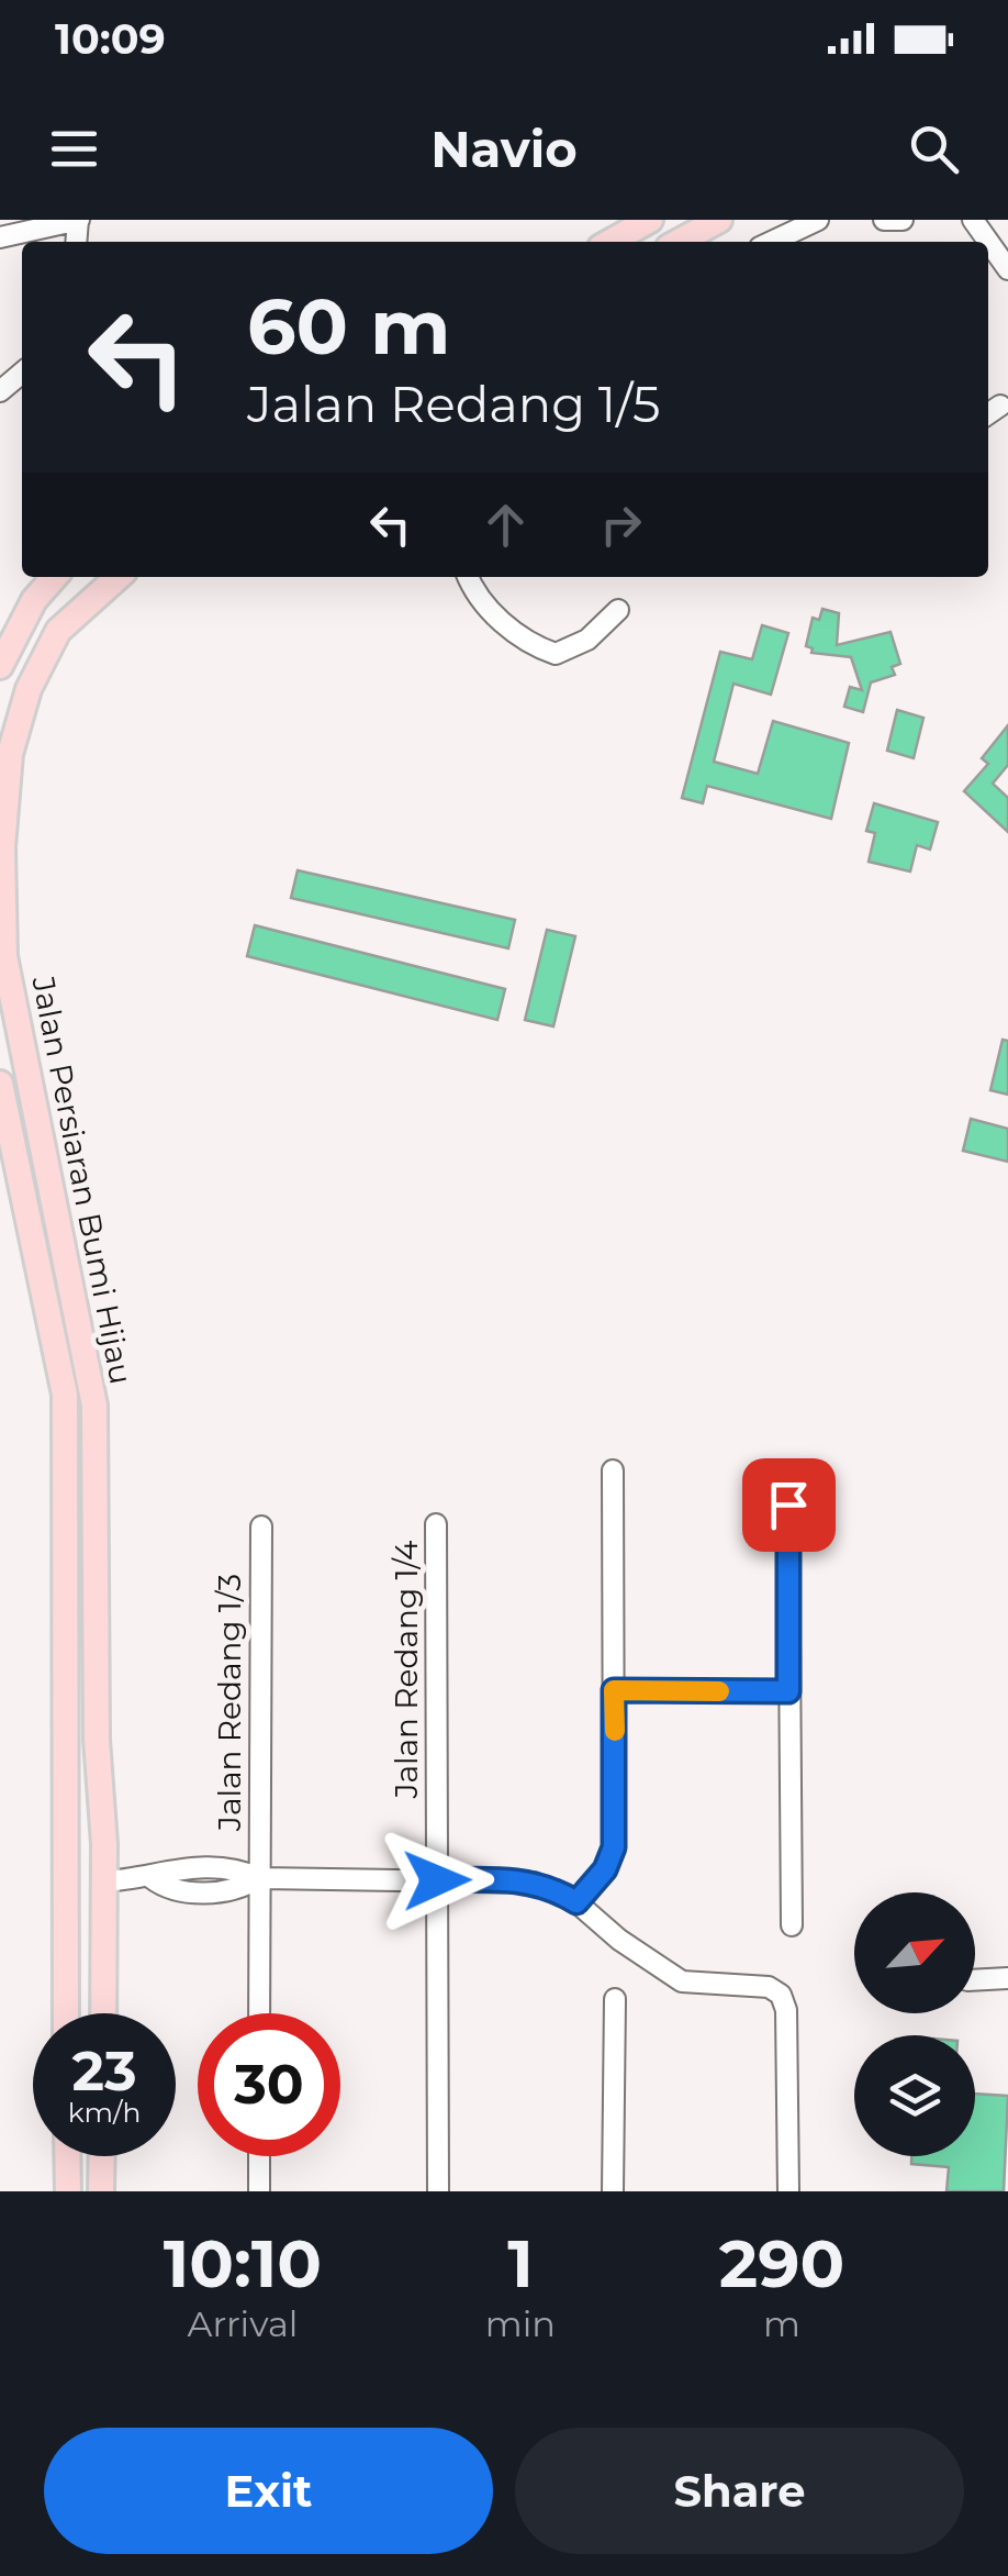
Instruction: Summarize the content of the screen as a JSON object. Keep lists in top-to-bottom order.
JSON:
{
  "streets": {
    "main road": ["Jalan Persiaran Bumi Hijau"],
    "street": ["Jalan Redang 1/4", "Jalan Redang 1/3"]
  },
  "north": "top right",
  "page": {
    "status": "10:09",
    "header": "Navio",
    "turn": ["60 m", "Jalan Redang 1/5"],
    "speed": "23 km/h",
    "limit": "30",
    "eta": [
      "10:10",
      "Arrival",
      "1",
      "min",
      "290",
      "m"
    ],
    "buttons": ["Exit", "Share"]
  }
}
